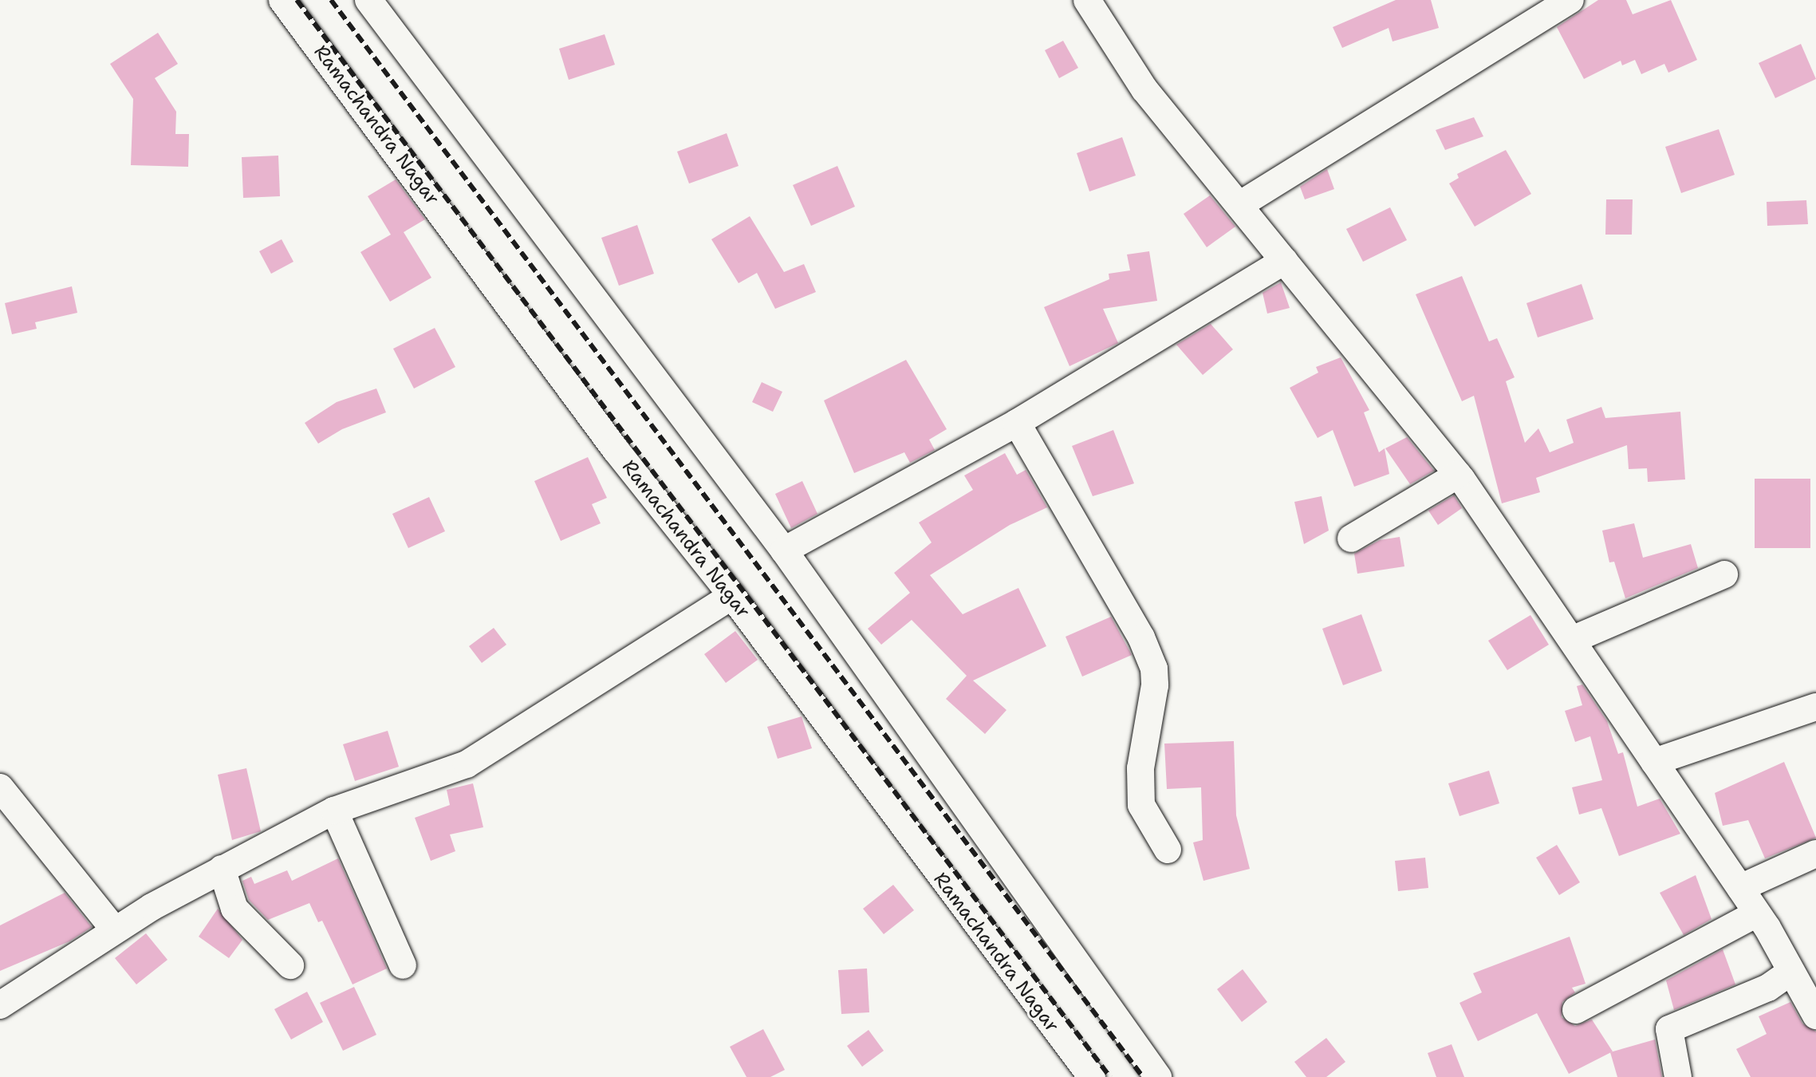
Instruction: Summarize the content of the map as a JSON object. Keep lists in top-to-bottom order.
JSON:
{
  "streets": {
    "street": ["Ramachandra Nagar"]
  }
}
